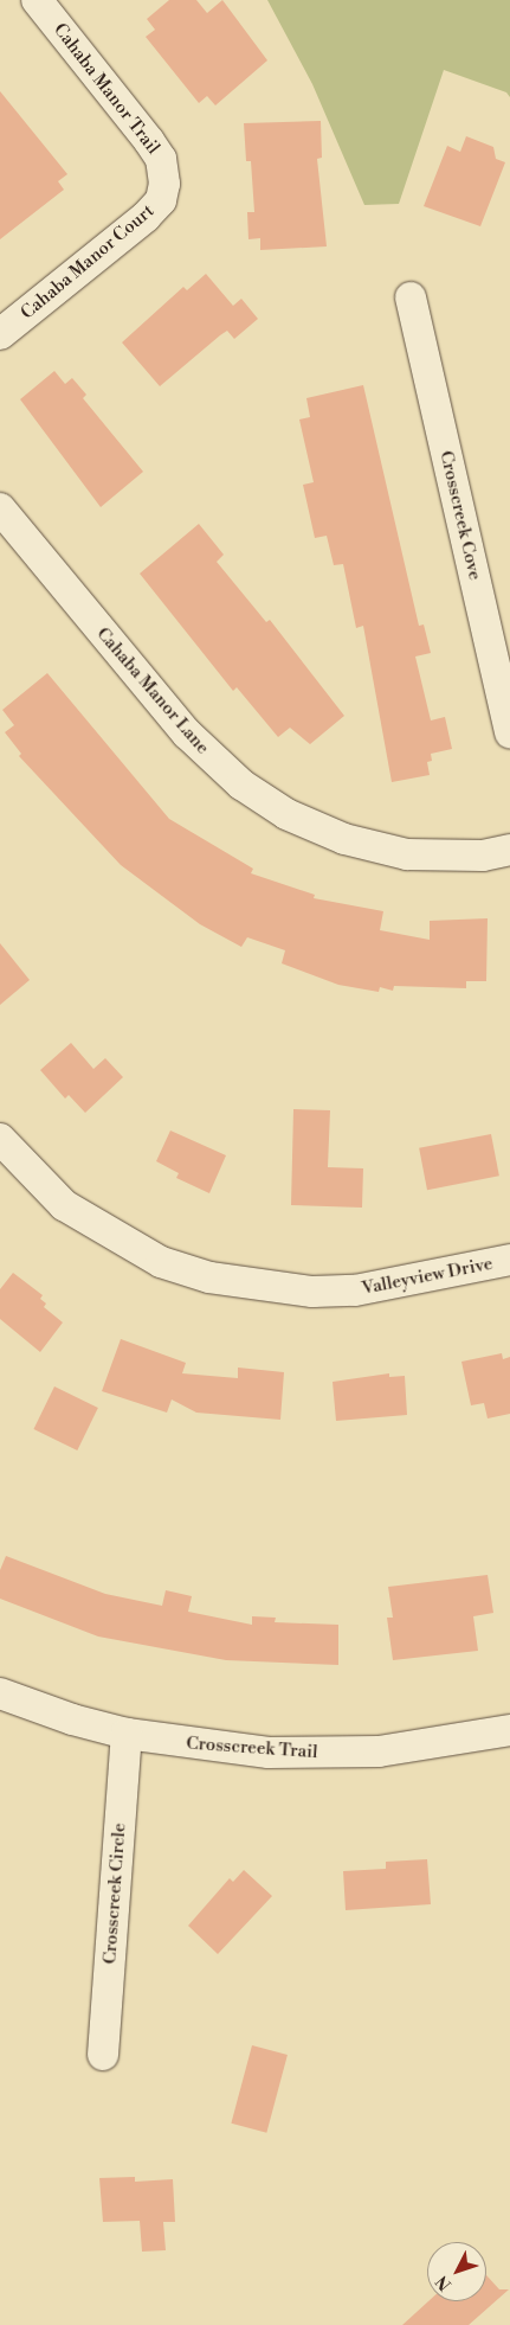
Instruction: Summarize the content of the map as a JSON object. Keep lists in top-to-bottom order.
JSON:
{
  "streets": {
    "street": [
      "Cahaba Manor Trail",
      "Cahaba Manor Court",
      "Crosscreek Cove",
      "Cahaba Manor Lane",
      "Valleyview Drive",
      "Crosscreek Trail",
      "Crosscreek Circle"
    ]
  },
  "crossings": [
    ["Cahaba Manor Trail", "Cahaba Manor Court"],
    ["Crosscreek Trail", "Crosscreek Circle"]
  ],
  "north": "bottom left"
}
